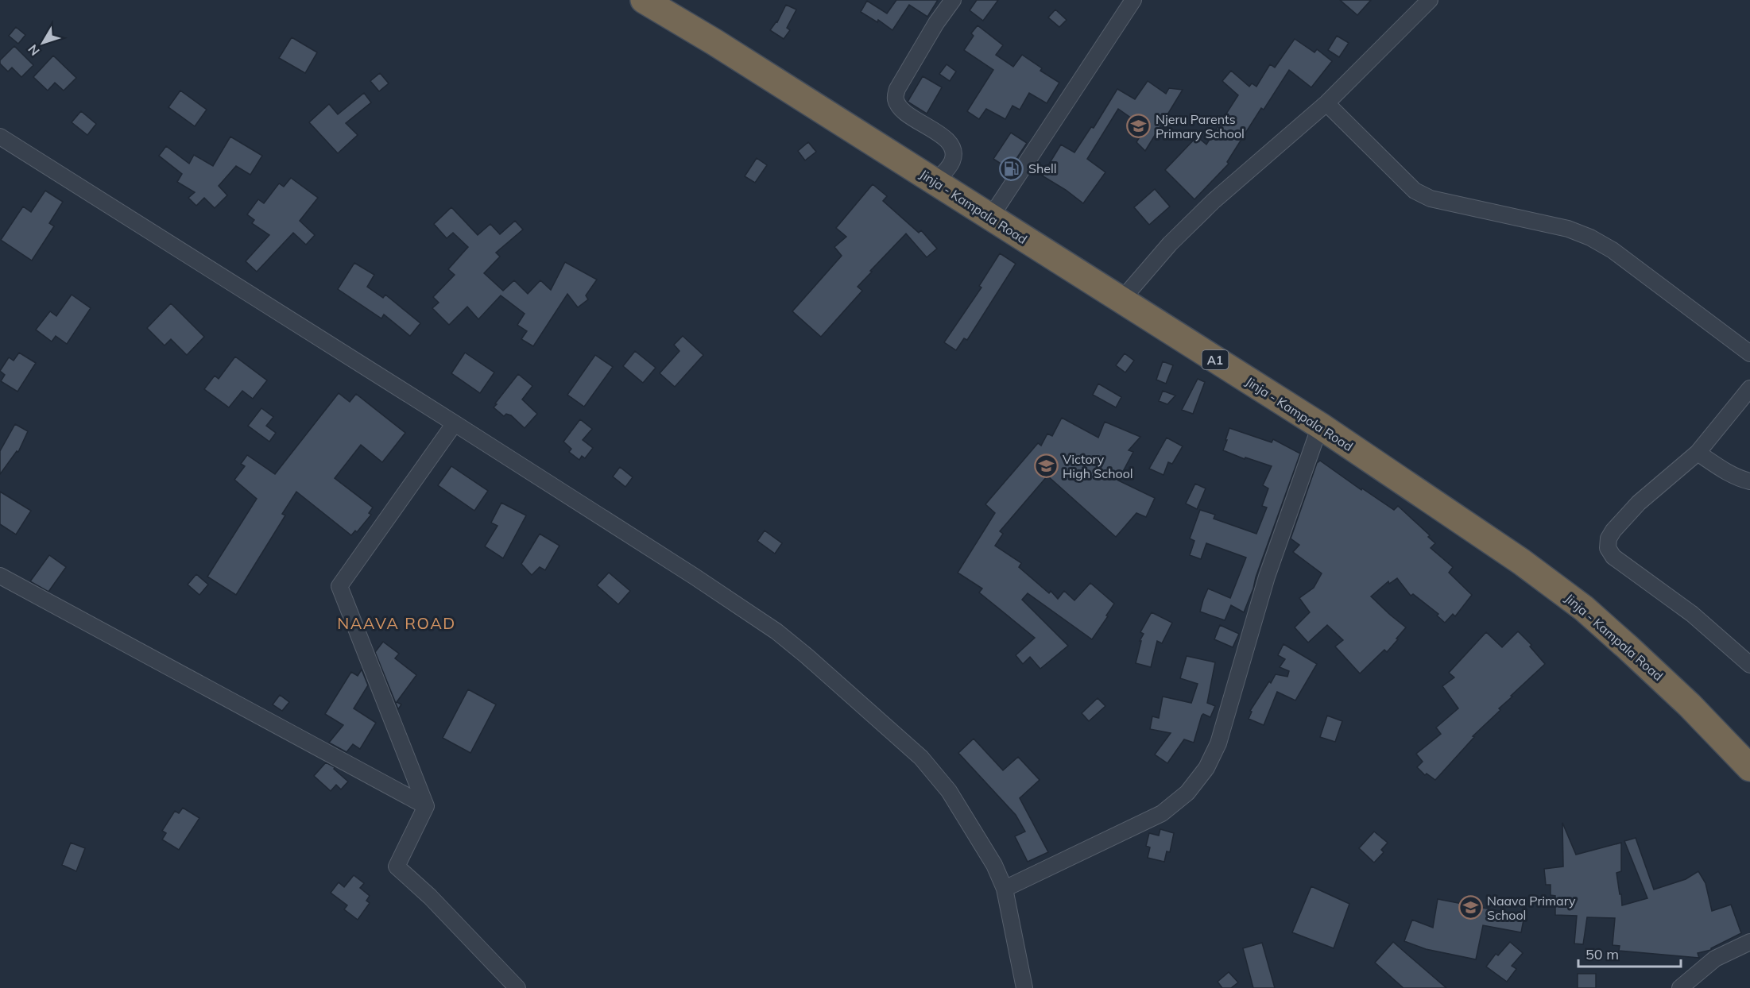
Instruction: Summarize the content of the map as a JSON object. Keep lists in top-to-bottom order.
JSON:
{
  "streets": {
    "highway": ["Jinja - Kampala Road", "A1"]
  },
  "districts": ["NAAVA ROAD"],
  "places": {
    "school or university": ["Njeru Parents Primary School", "Victory High School", "Naava Primary School"],
    "fuel station": ["Shell"]
  },
  "scale_bar": "50 m",
  "north": "bottom left"
}
